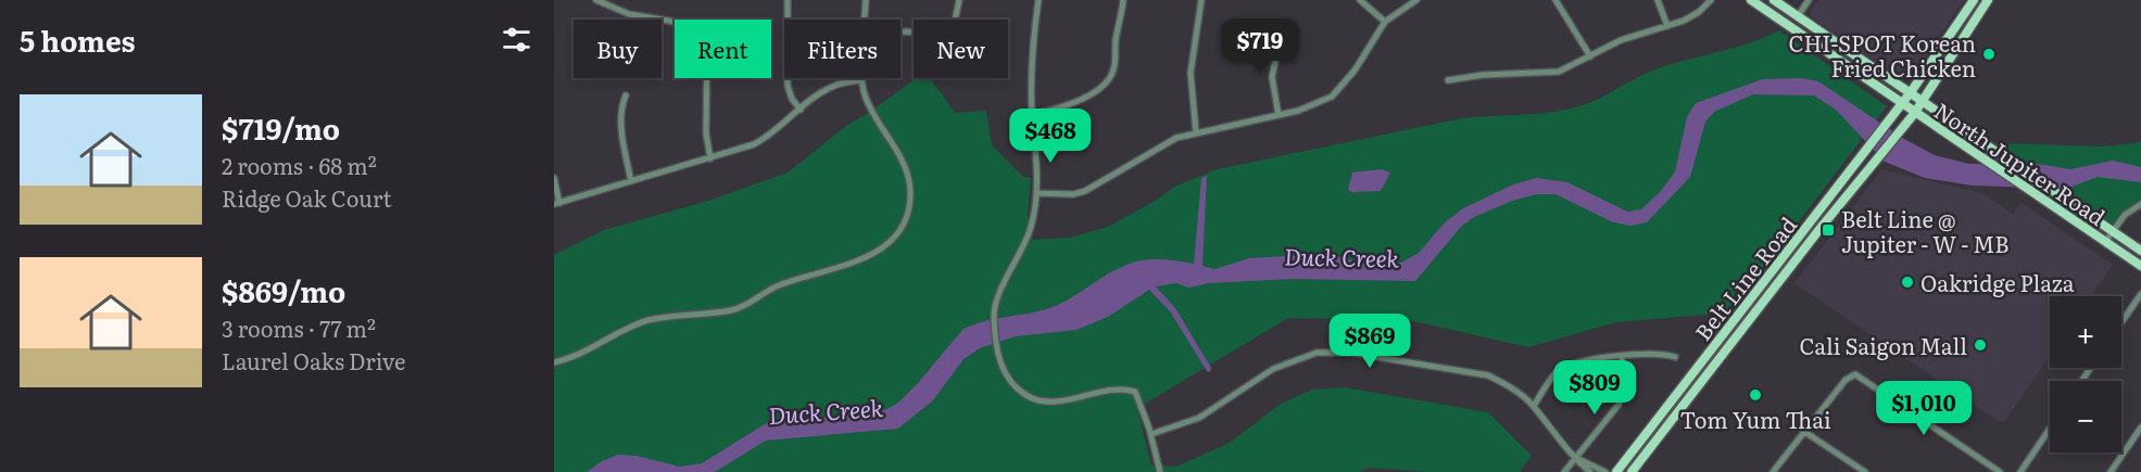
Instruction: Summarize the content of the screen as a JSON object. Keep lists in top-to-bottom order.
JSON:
{
  "streets": {
    "main road": ["North Jupiter Road", "Belt Line Road"]
  },
  "crossings": [
    ["North Jupiter Road", "Belt Line Road"]
  ],
  "water": ["Duck Creek"],
  "places": {
    "other": [
      "CHI-SPOT Korean Fried Chicken",
      "Oakridge Plaza",
      "Cali Saigon Mall",
      "Tom Yum Thai"
    ],
    "transit": ["Belt Line @ Jupiter - W - MB"]
  },
  "page": {
    "heading": "5 homes",
    "price": [
      "$719",
      "$468",
      "$869",
      "$809",
      "$1,010"
    ],
    "chip": [
      "Buy",
      "Rent",
      "Filters",
      "New"
    ],
    "list": [
      {
        "name": "$719/mo",
        "note": "2 rooms · 68 m² · Ridge Oak Court"
      },
      {
        "name": "$869/mo",
        "note": "3 rooms · 77 m² · Laurel Oaks Drive"
      }
    ],
    "map_buttons": ["+", "−"]
  }
}
